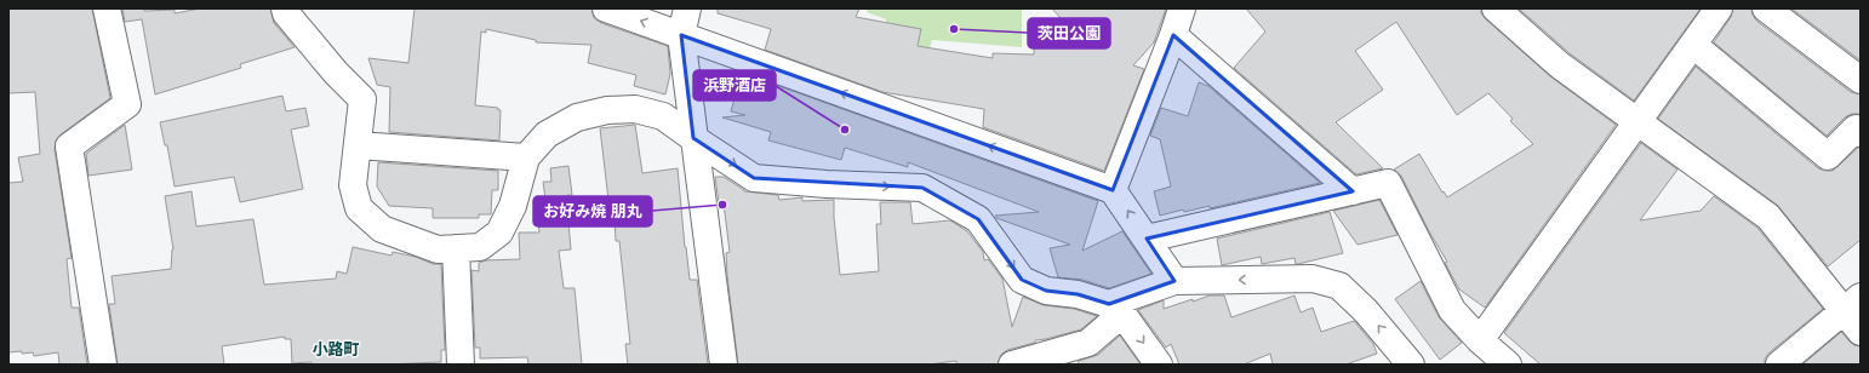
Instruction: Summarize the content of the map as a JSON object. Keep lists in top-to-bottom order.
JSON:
{
  "districts": ["小路町"],
  "places": ["茨田公園", "浜野酒店", "お好み焼 朋丸"]
}
